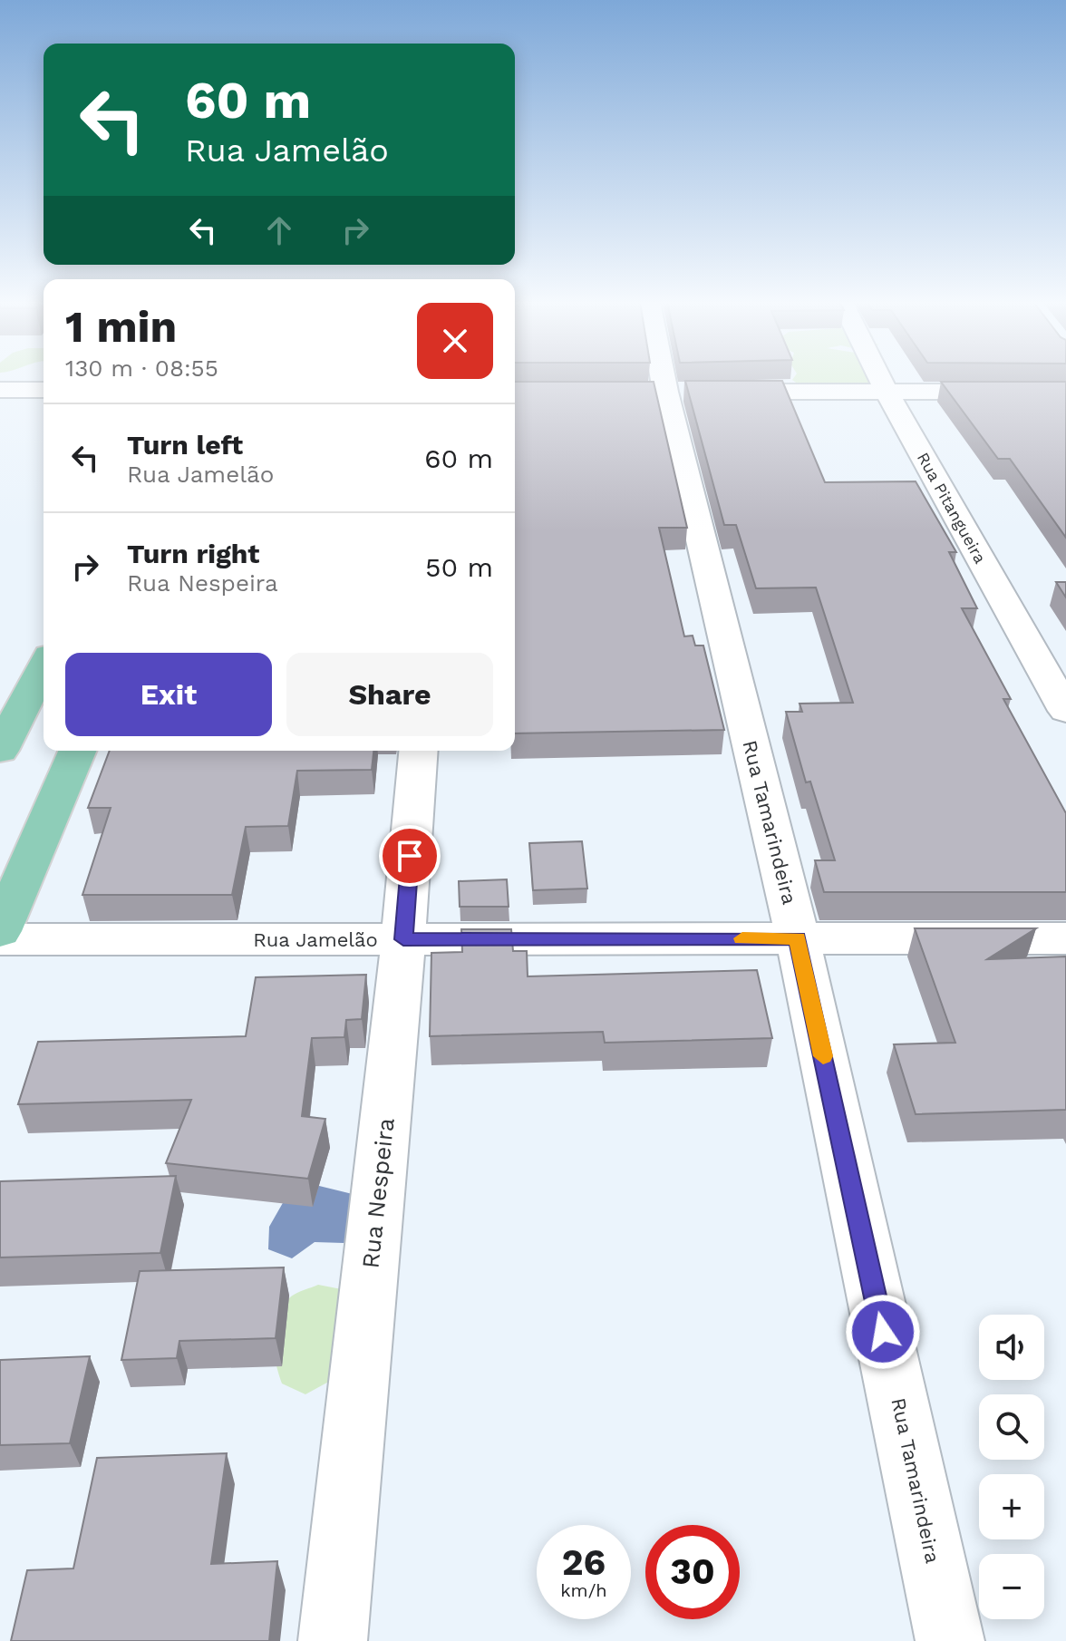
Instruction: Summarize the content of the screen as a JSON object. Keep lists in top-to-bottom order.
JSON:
{
  "streets": {
    "street": [
      "Rua Pitangueira",
      "Rua Tamarindeira",
      "Rua Jamelão",
      "Rua Nespeira"
    ]
  },
  "crossings": [
    ["Rua Tamarindeira", "Rua Jamelão"],
    ["Rua Jamelão", "Rua Nespeira"]
  ],
  "page": {
    "turn": ["60 m", "Rua Jamelão"],
    "heading": ["1 min", "130 m · 08:55"],
    "list": [
      {
        "name": "Turn left",
        "note": "Rua Jamelão",
        "value": "60 m"
      },
      {
        "name": "Turn right",
        "note": "Rua Nespeira",
        "value": "50 m"
      }
    ],
    "buttons": ["Exit", "Share"],
    "map_buttons": ["+", "−"],
    "speed": "26 km/h",
    "limit": "30"
  }
}
